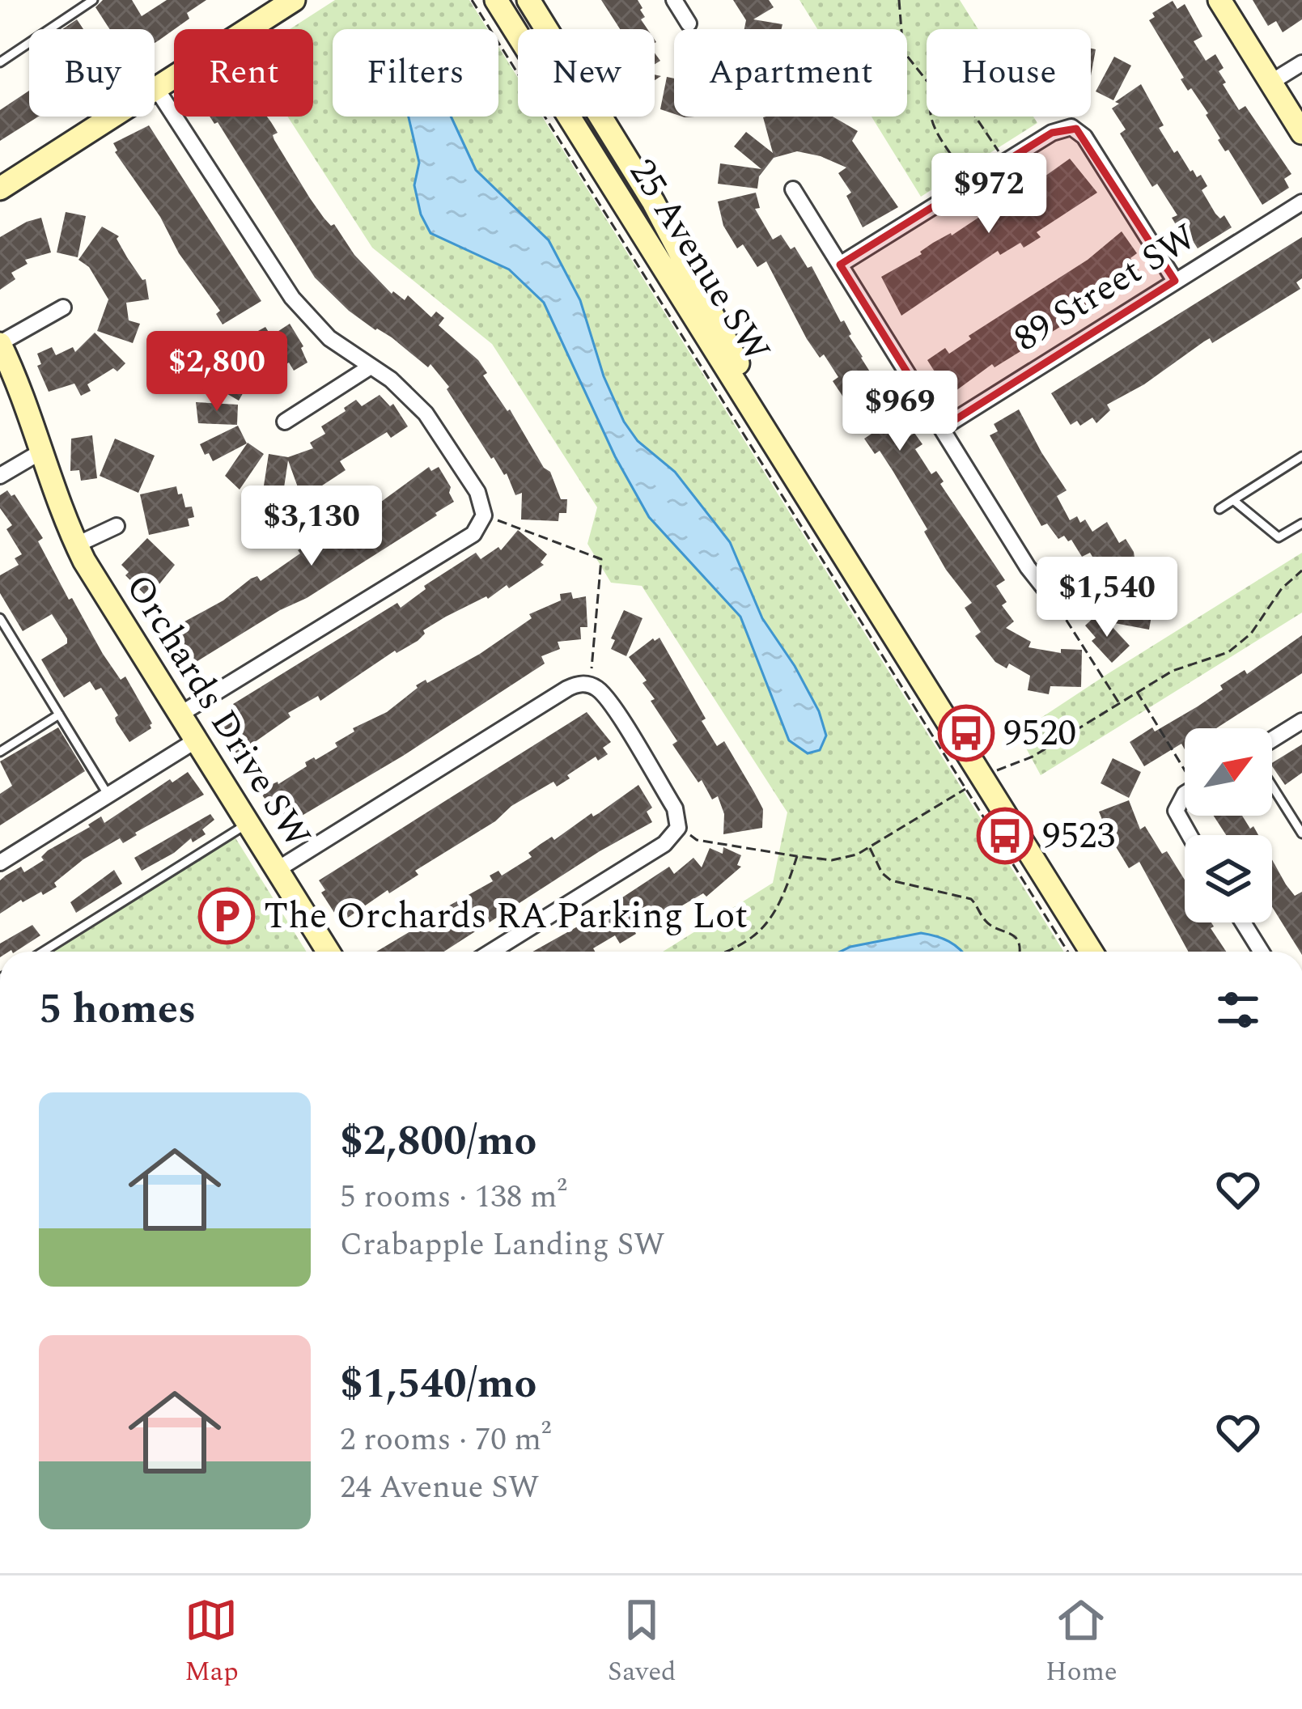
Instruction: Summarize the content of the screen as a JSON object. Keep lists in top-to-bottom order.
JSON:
{
  "streets": {
    "main road": ["25 Avenue SW", "Orchards Drive SW"],
    "street": ["89 Street SW"]
  },
  "places": {
    "bus stop": ["9520", "9523"],
    "parking": ["The Orchards RA Parking Lot"]
  },
  "north": "top right",
  "page": {
    "chip": [
      "Buy",
      "Rent",
      "Filters",
      "New",
      "Apartment",
      "House"
    ],
    "price": [
      "$972",
      "$2,800",
      "$969",
      "$3,130",
      "$1,540"
    ],
    "heading": "5 homes",
    "list": [
      {
        "name": "$2,800/mo",
        "note": "5 rooms · 138 m² · Crabapple Landing SW"
      },
      {
        "name": "$1,540/mo",
        "note": "2 rooms · 70 m² · 24 Avenue SW"
      }
    ],
    "tabs": ["Map", "Saved", "Home"]
  }
}
